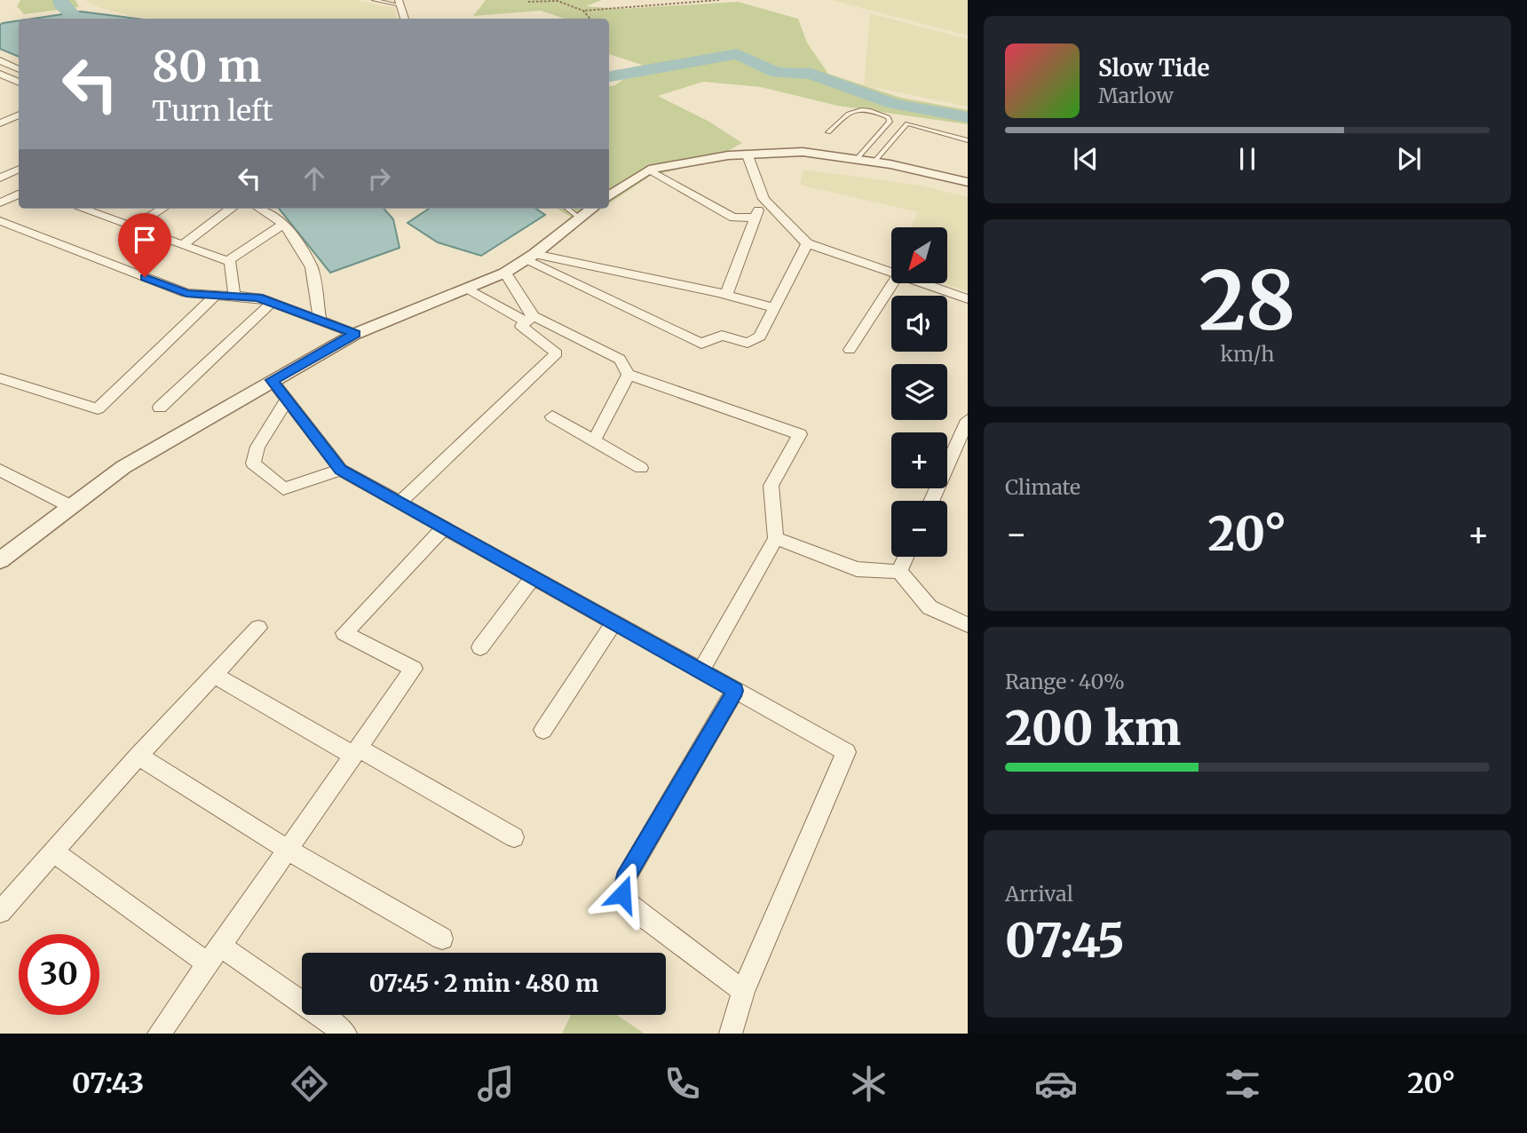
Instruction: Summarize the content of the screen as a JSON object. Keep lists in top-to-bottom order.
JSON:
{
  "north": "bottom left",
  "page": {
    "turn": ["80 m", "Turn left"],
    "song": ["Slow Tide", "Marlow"],
    "tile": [
      ["28", "km/h"],
      "Climate",
      ["Range · 40%", "200 km"],
      ["Arrival", "07:45"]
    ],
    "map_buttons": ["+", "−"],
    "heat": ["−", "20°", "+"],
    "limit": "30",
    "trip": "07:45 · 2 min · 480 m",
    "tabs": ["07:43", "20°"]
  }
}
